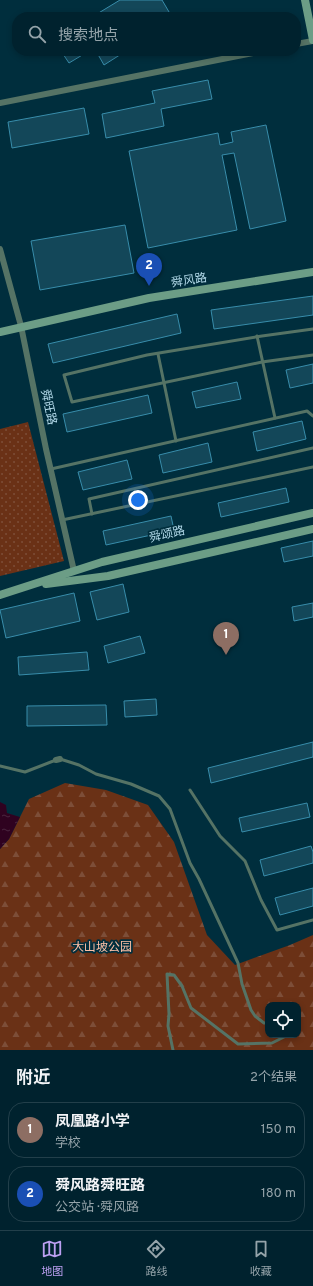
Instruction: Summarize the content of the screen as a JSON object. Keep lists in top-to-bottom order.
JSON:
{
  "streets": {
    "main road": ["舜风路", "舜颂路"],
    "street": ["舜旺路"]
  },
  "crossings": [
    ["舜风路", "舜旺路"],
    ["舜旺路", "舜颂路"]
  ],
  "parks": ["大山坡公园"],
  "page": {
    "search": "搜索地点",
    "pins": ["2", "1"],
    "heading": ["附近", "2个结果"],
    "list": [
      {
        "mark": "1",
        "name": "凤凰路小学",
        "note": "学校",
        "value": "150 m"
      },
      {
        "mark": "2",
        "name": "舜风路舜旺路",
        "note": "公交站 · 舜风路",
        "value": "180 m"
      }
    ],
    "nav": ["地图", "路线", "收藏"]
  }
}
